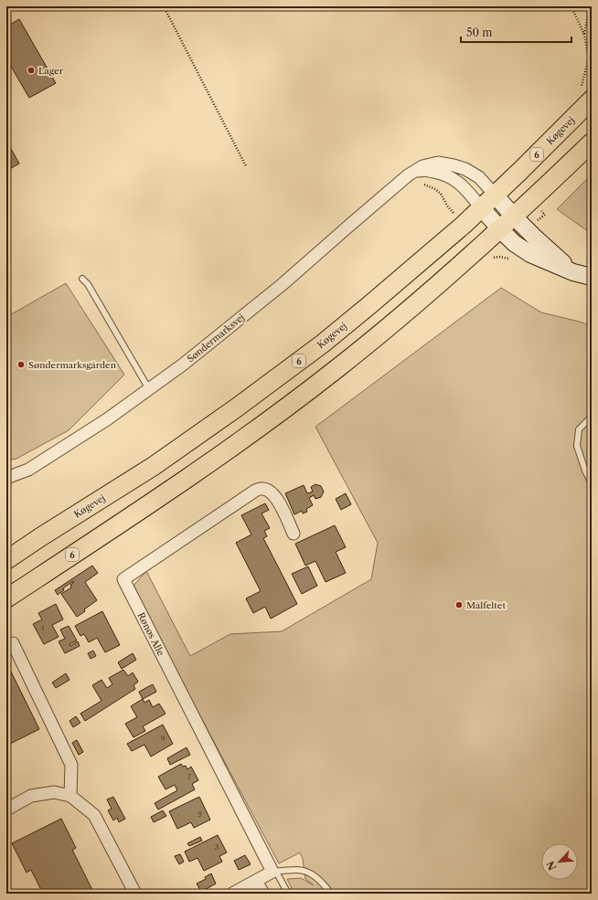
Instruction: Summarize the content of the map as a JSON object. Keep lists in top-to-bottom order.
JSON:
{
  "streets": {
    "main road": ["Køgevej", "6"],
    "street": ["Søndermarksvej", "Rønøs Alle"]
  },
  "crossings": [
    ["Køgevej", "Søndermarksvej"]
  ],
  "places": ["Lager", "Søndermarksgården", "Målfeltet"],
  "house_numbers": [
    "1",
    "9",
    "7",
    "5",
    "3"
  ],
  "scale_bar": "50 m",
  "north": "bottom left"
}
